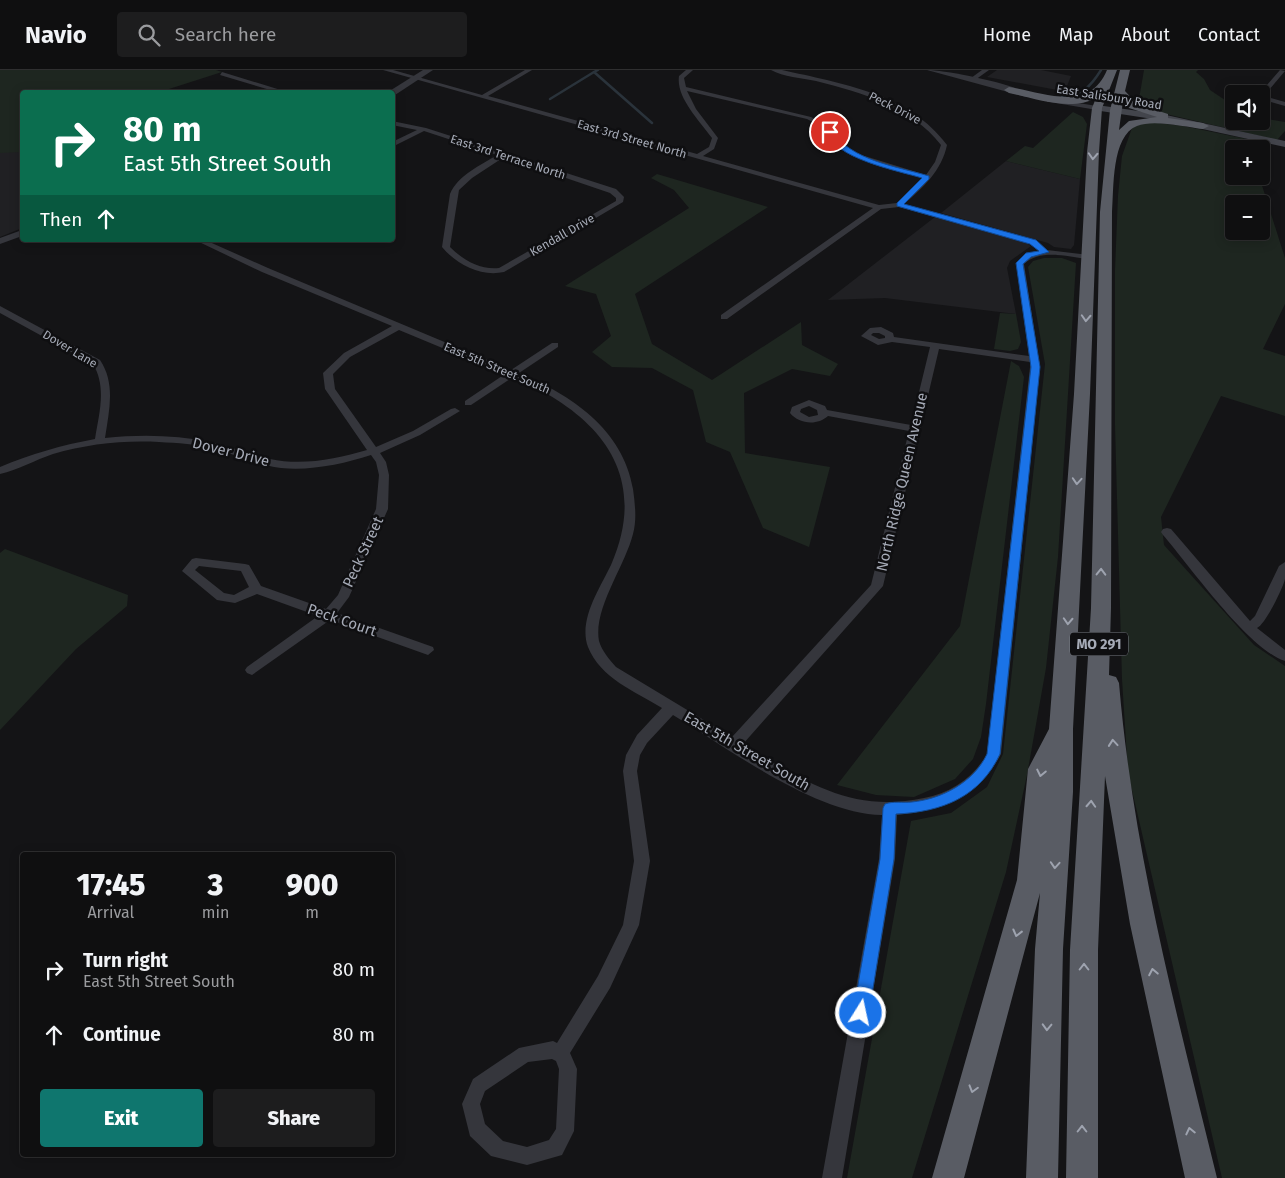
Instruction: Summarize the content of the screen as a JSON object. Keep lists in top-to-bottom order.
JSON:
{
  "streets": {
    "highway": ["MO 291"],
    "main road": ["East Salisbury Road"],
    "street": [
      "Peck Drive",
      "East 3rd Street North",
      "East 3rd Terrace North",
      "Kendall Drive",
      "Dover Lane",
      "East 5th Street South",
      "Dover Drive",
      "North Ridge Queen Avenue",
      "Peck Street",
      "Peck Court"
    ]
  },
  "crossings": [
    ["East Salisbury Road", "MO 291"],
    ["East 3rd Terrace North", "Kendall Drive"],
    ["Dover Lane", "Dover Drive"],
    ["East 5th Street South", "North Ridge Queen Avenue"],
    ["East 5th Street South", "Peck Street"],
    ["Dover Drive", "Peck Street"],
    ["Peck Street", "Peck Court"]
  ],
  "page": {
    "header": "Navio",
    "search": "Search here",
    "nav": [
      "Home",
      "Map",
      "About",
      "Contact"
    ],
    "map_buttons": ["+", "−"],
    "turn": ["80 m", "East 5th Street South"],
    "then": "Then",
    "eta": [
      "17:45",
      "Arrival",
      "3",
      "min",
      "900",
      "m"
    ],
    "list": [
      {
        "name": "Turn right",
        "note": "East 5th Street South",
        "value": "80 m"
      },
      {
        "name": "Continue",
        "value": "80 m"
      }
    ],
    "buttons": ["Exit", "Share"]
  }
}
